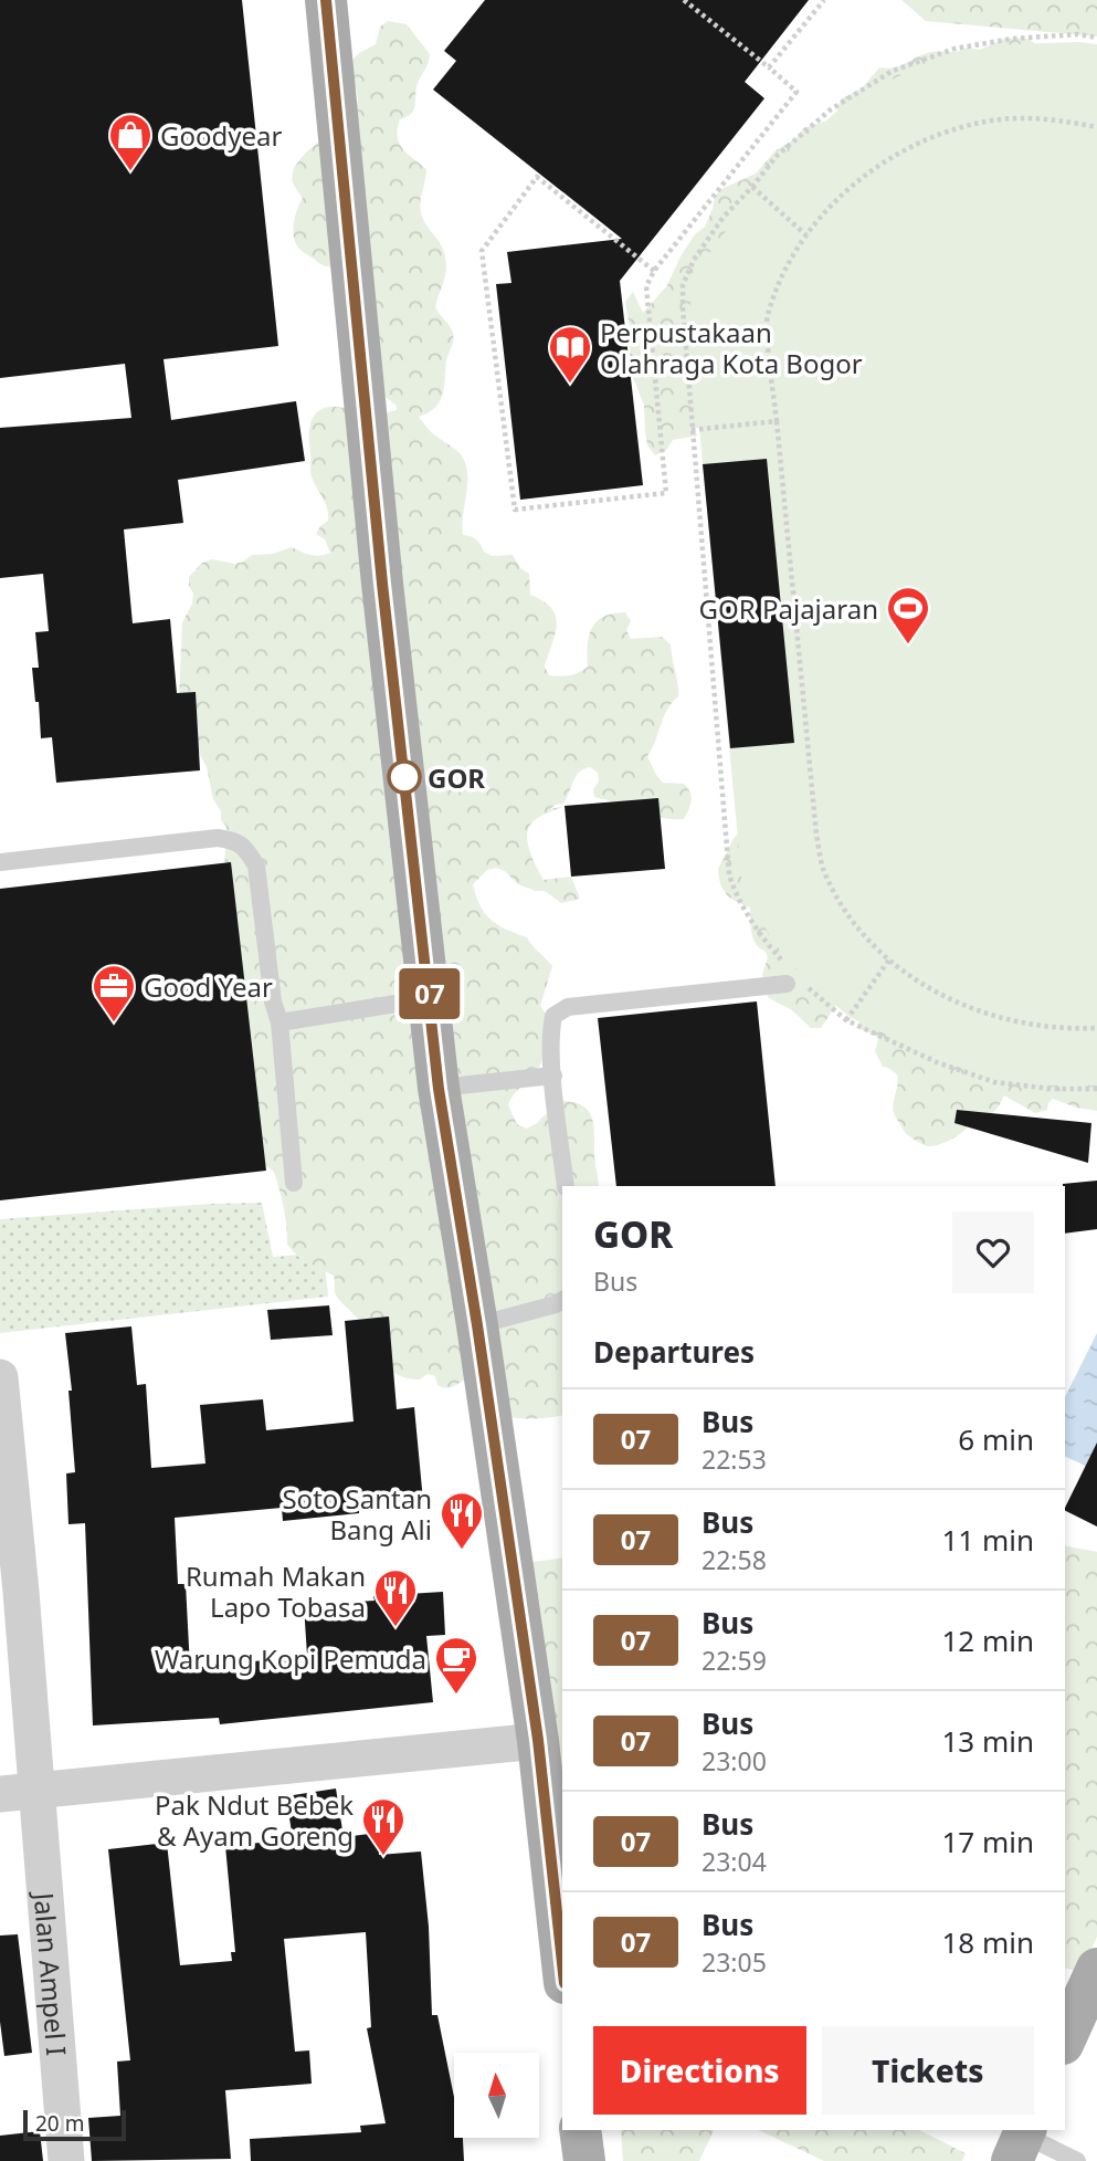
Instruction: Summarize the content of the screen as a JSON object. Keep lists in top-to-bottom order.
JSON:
{
  "streets": {
    "street": ["Jalan Ampel I"]
  },
  "places": {
    "shop": ["Goodyear"],
    "library": ["Perpustakaan Olahraga Kota Bogor"],
    "sports": ["GOR Pajajaran"],
    "other": ["GOR"],
    "office": ["Good Year"],
    "restaurant": ["Soto Santan Bang Ali", "Rumah Makan Lapo Tobasa", "Pak Ndut Bebek & Ayam Goreng"],
    "cafe": ["Warung Kopi Pemuda"]
  },
  "lines": ["bus line 07"],
  "scale_bar": "20 m",
  "north": "top",
  "page": {
    "on_map": "07",
    "heading": [
      ["GOR", "Bus"],
      "Departures"
    ],
    "list": [
      {
        "mark": "07",
        "name": "Bus",
        "note": "22:53",
        "value": "6 min"
      },
      {
        "mark": "07",
        "name": "Bus",
        "note": "22:58",
        "value": "11 min"
      },
      {
        "mark": "07",
        "name": "Bus",
        "note": "22:59",
        "value": "12 min"
      },
      {
        "mark": "07",
        "name": "Bus",
        "note": "23:00",
        "value": "13 min"
      },
      {
        "mark": "07",
        "name": "Bus",
        "note": "23:04",
        "value": "17 min"
      },
      {
        "mark": "07",
        "name": "Bus",
        "note": "23:05",
        "value": "18 min"
      }
    ],
    "buttons": ["Directions", "Tickets"],
    "scale": "20 m"
  }
}
